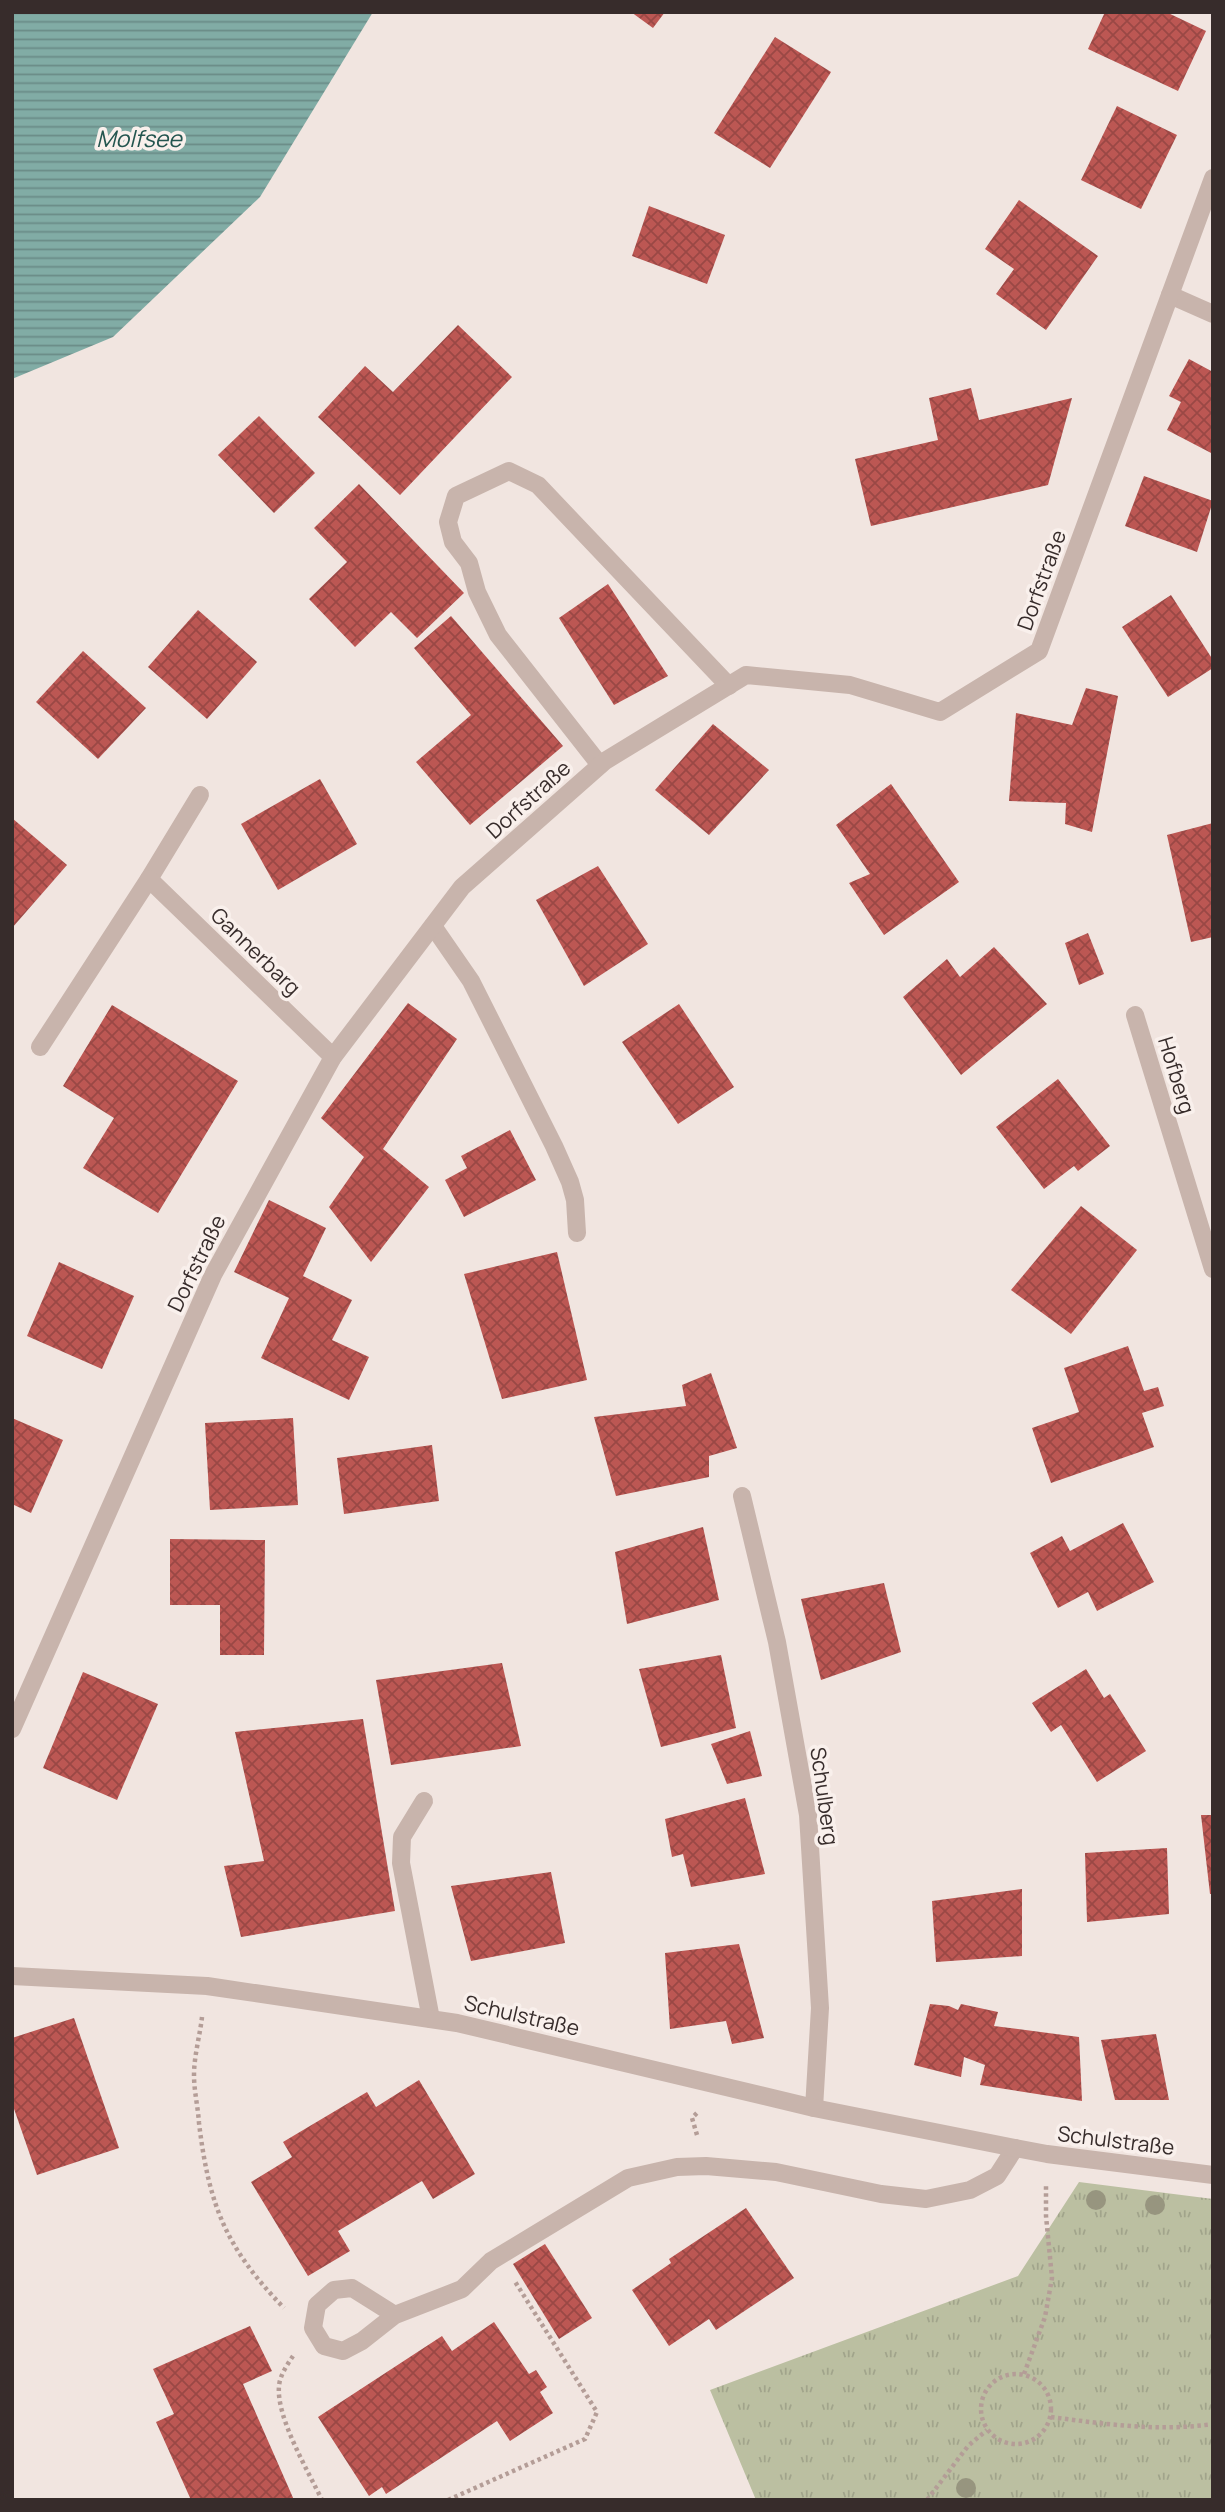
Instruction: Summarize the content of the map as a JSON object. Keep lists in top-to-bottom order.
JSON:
{
  "streets": {
    "street": [
      "Dorfstraße",
      "Gannerbarg",
      "Hofberg",
      "Schulberg",
      "Schulstraße"
    ]
  },
  "crossings": [
    ["Dorfstraße", "Gannerbarg"],
    ["Schulberg", "Schulstraße"]
  ],
  "water": ["Molfsee"]
}
